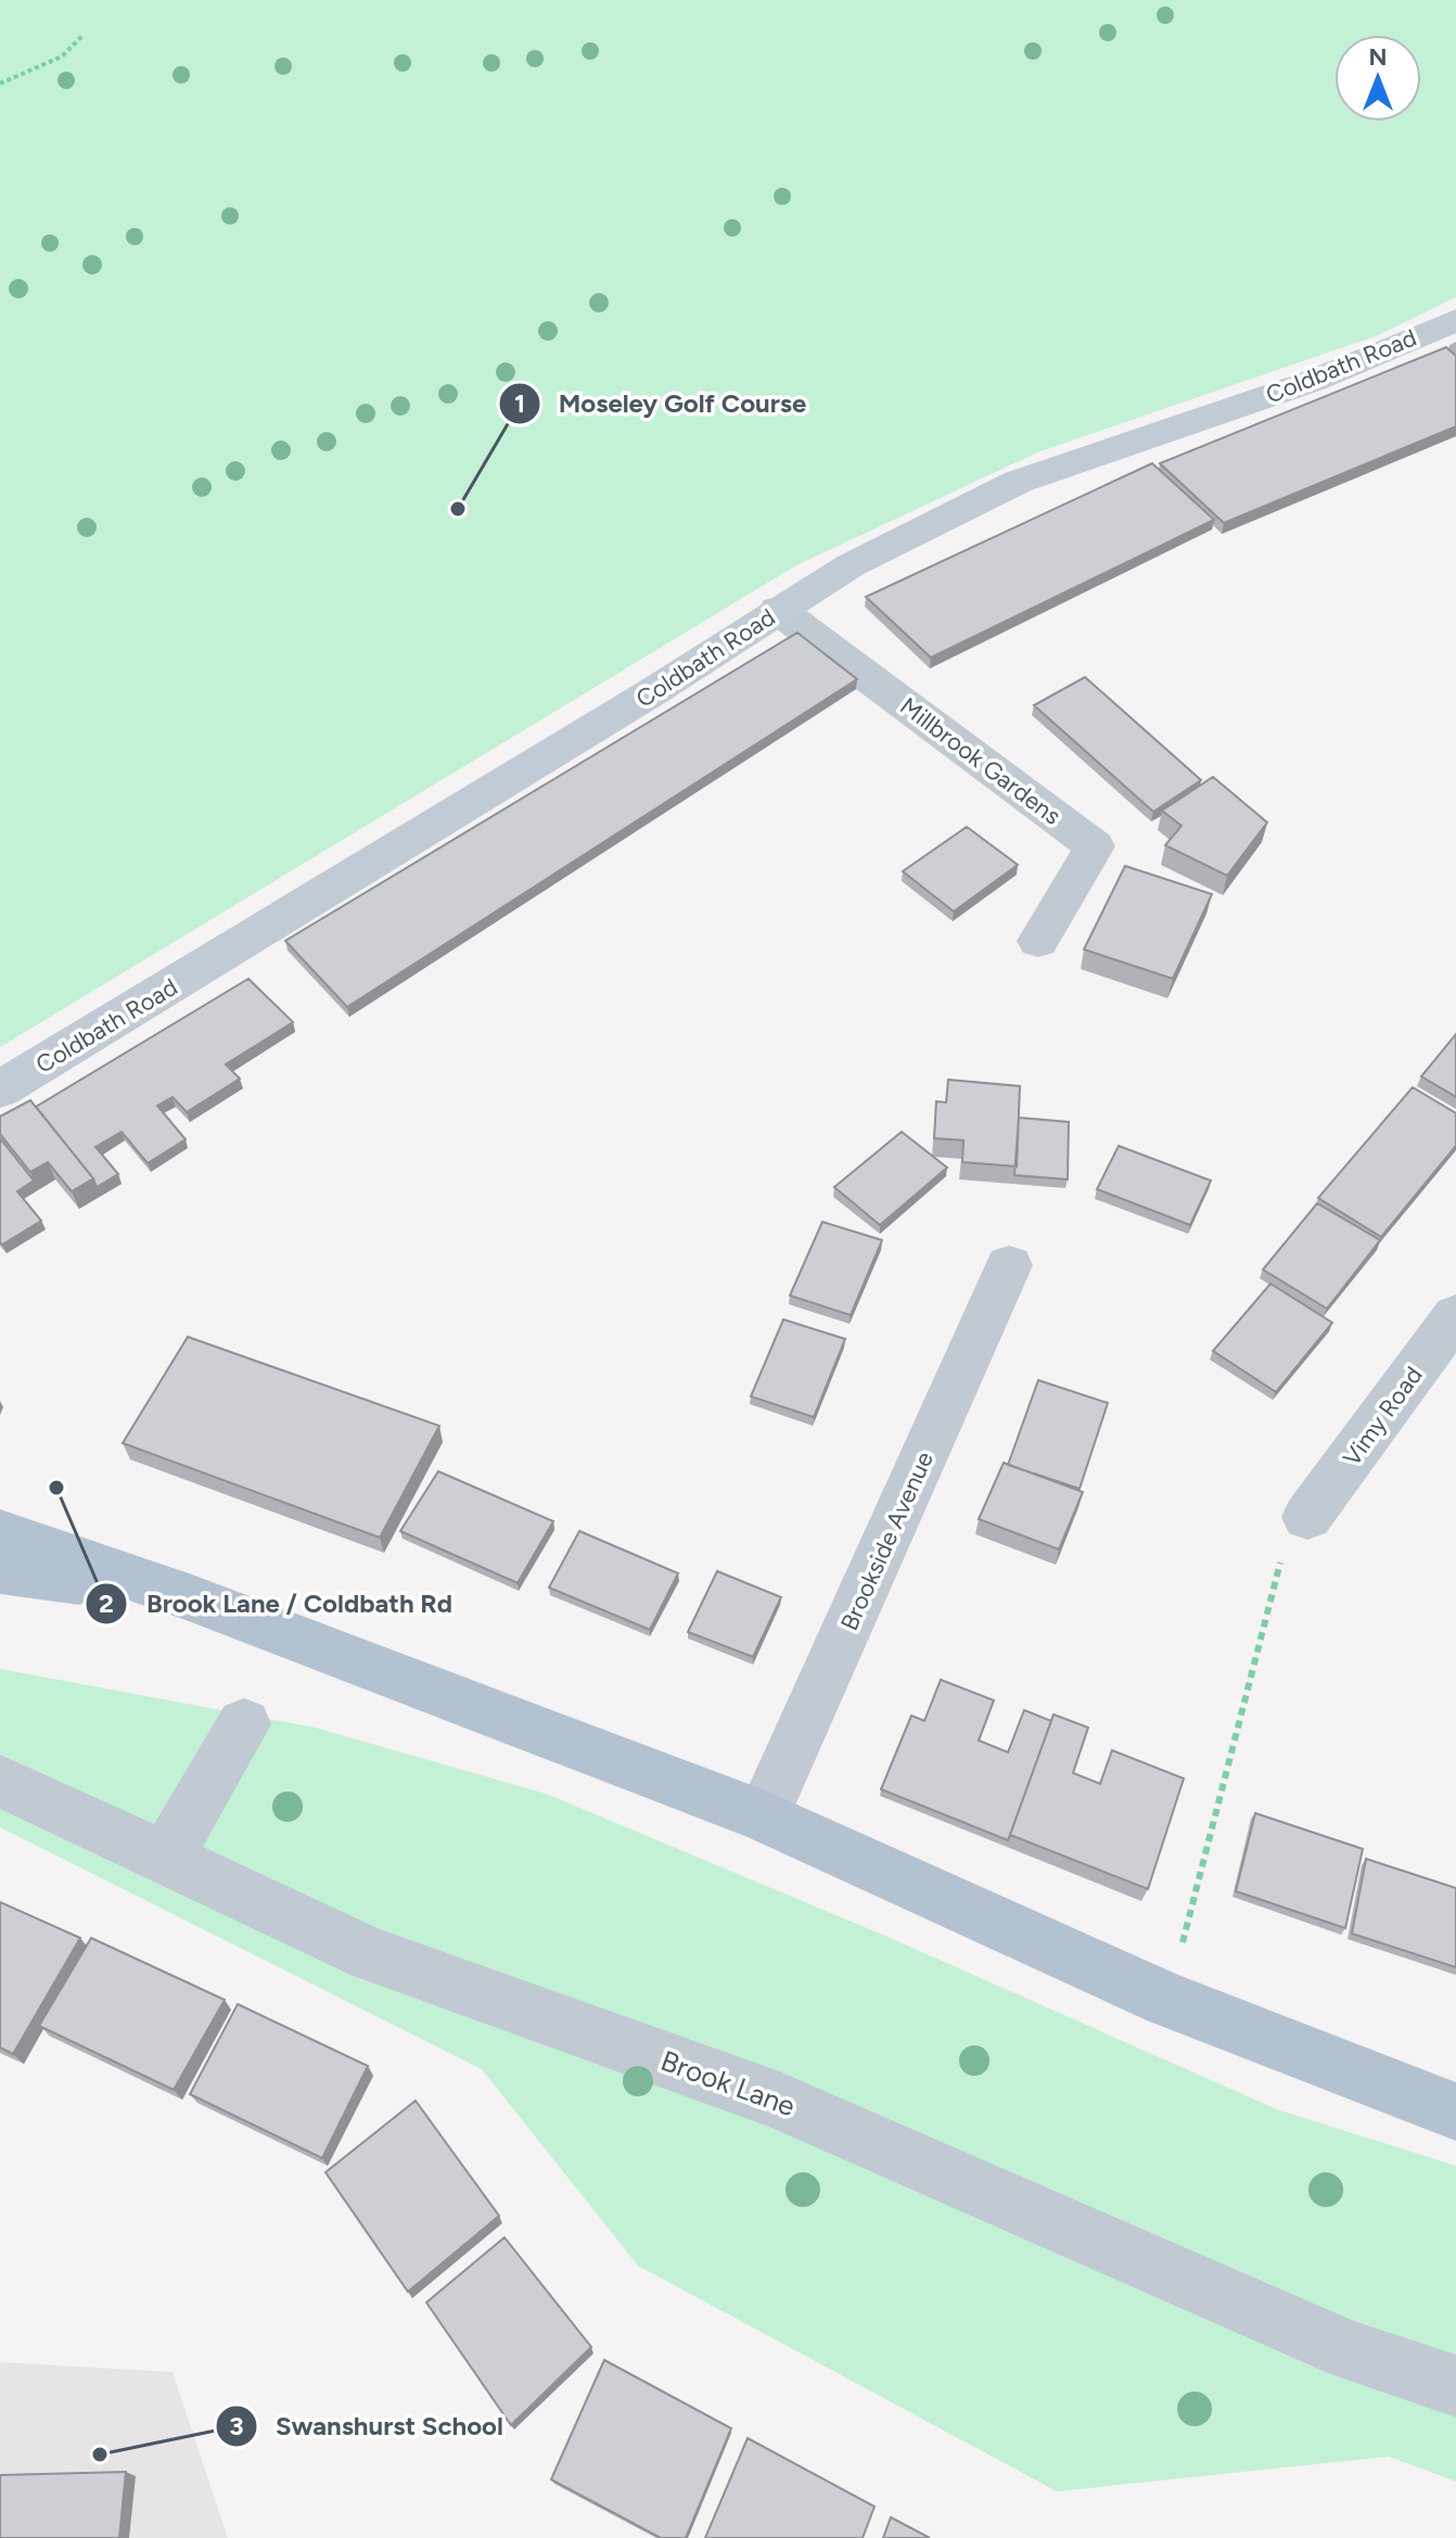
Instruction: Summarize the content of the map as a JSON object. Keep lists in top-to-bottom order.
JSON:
{
  "streets": {
    "main road": ["Coldbath Road"],
    "street": [
      "Millbrook Gardens",
      "Vimy Road",
      "Brookside Avenue",
      "Brook Lane"
    ]
  },
  "crossings": [
    ["Coldbath Road", "Millbrook Gardens"]
  ],
  "places": ["Moseley Golf Course", "Brook Lane / Coldbath Rd", "Swanshurst School"],
  "north": "top"
}
